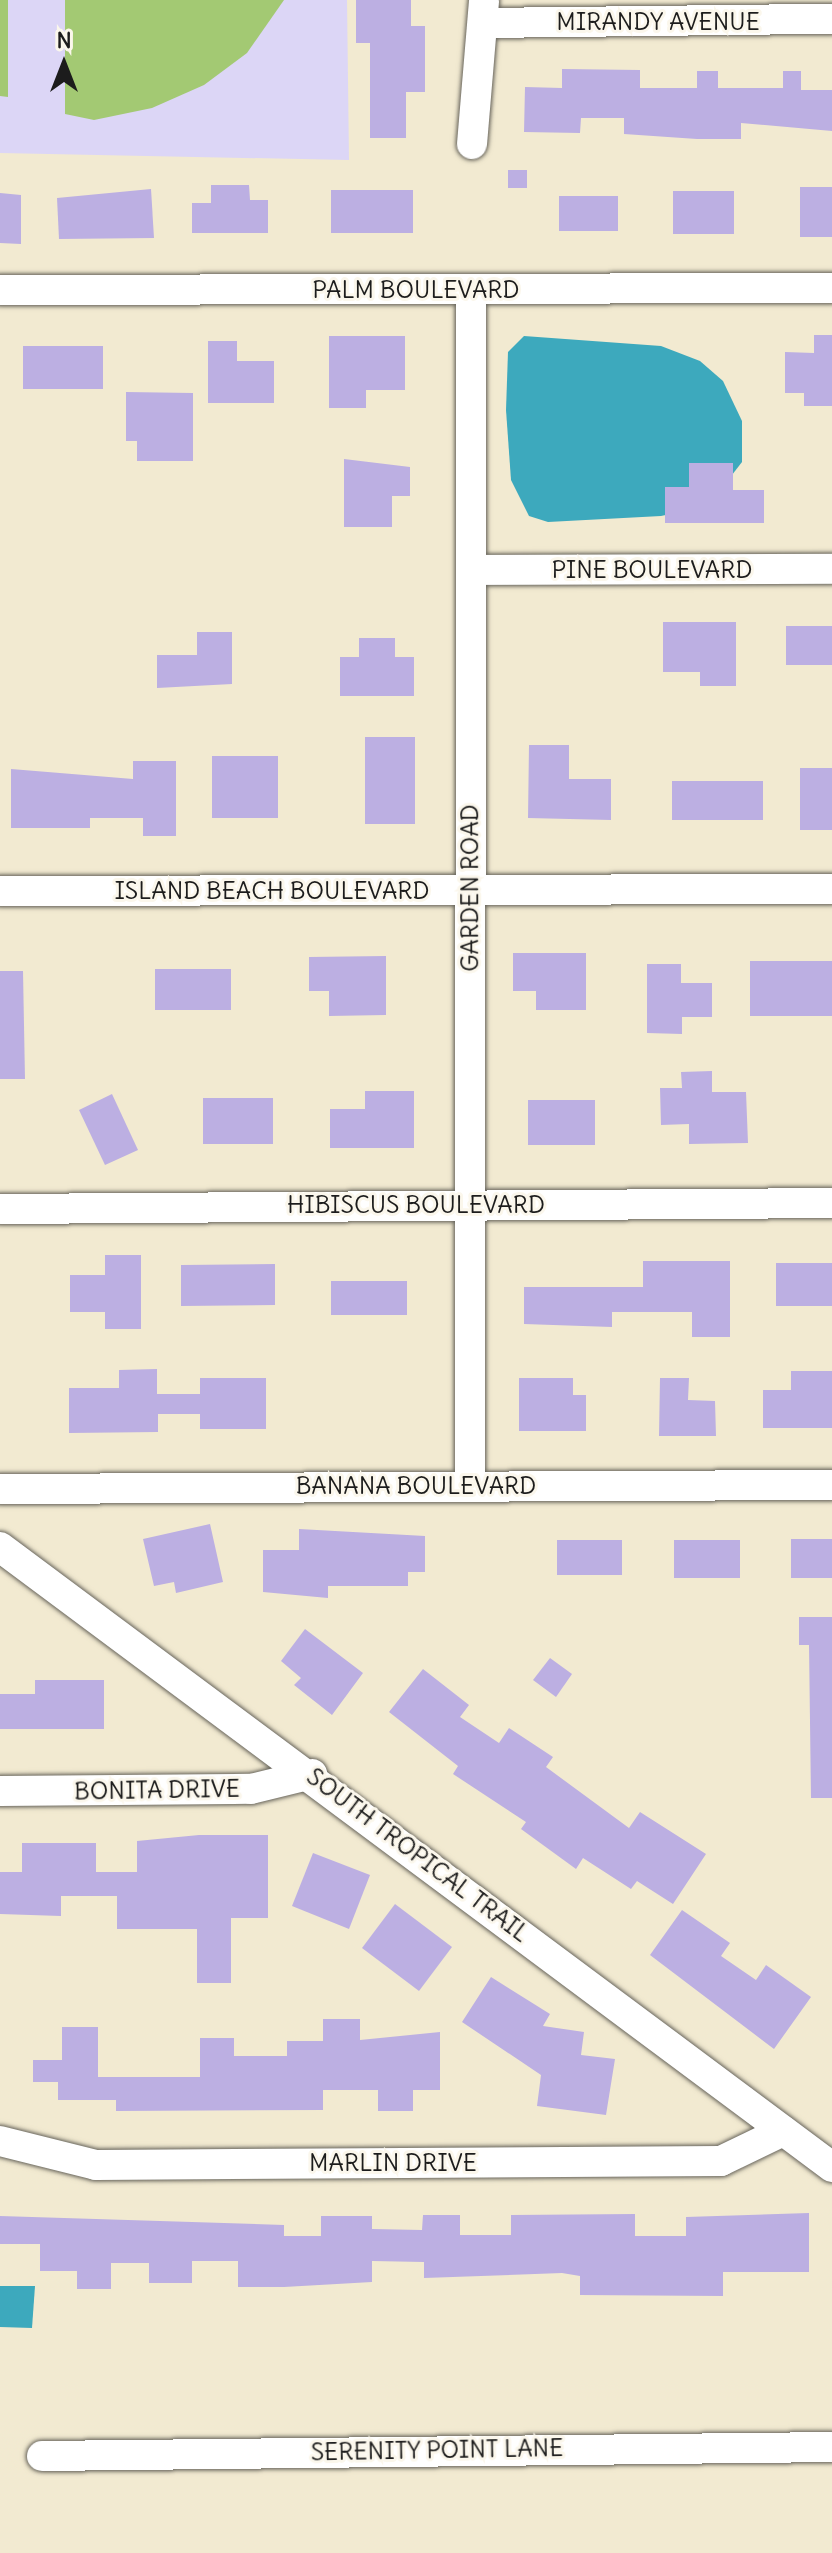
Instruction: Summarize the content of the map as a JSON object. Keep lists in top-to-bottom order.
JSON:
{
  "streets": {
    "street": [
      "MIRANDY AVENUE",
      "PALM BOULEVARD",
      "PINE BOULEVARD",
      "GARDEN ROAD",
      "ISLAND BEACH BOULEVARD",
      "HIBISCUS BOULEVARD",
      "BANANA BOULEVARD",
      "BONITA DRIVE",
      "SOUTH TROPICAL TRAIL",
      "MARLIN DRIVE",
      "SERENITY POINT LANE"
    ]
  },
  "crossings": [
    ["PALM BOULEVARD", "GARDEN ROAD"],
    ["PINE BOULEVARD", "GARDEN ROAD"],
    ["GARDEN ROAD", "ISLAND BEACH BOULEVARD"],
    ["GARDEN ROAD", "HIBISCUS BOULEVARD"],
    ["GARDEN ROAD", "BANANA BOULEVARD"],
    ["BONITA DRIVE", "SOUTH TROPICAL TRAIL"],
    ["SOUTH TROPICAL TRAIL", "MARLIN DRIVE"]
  ],
  "north": "top"
}
